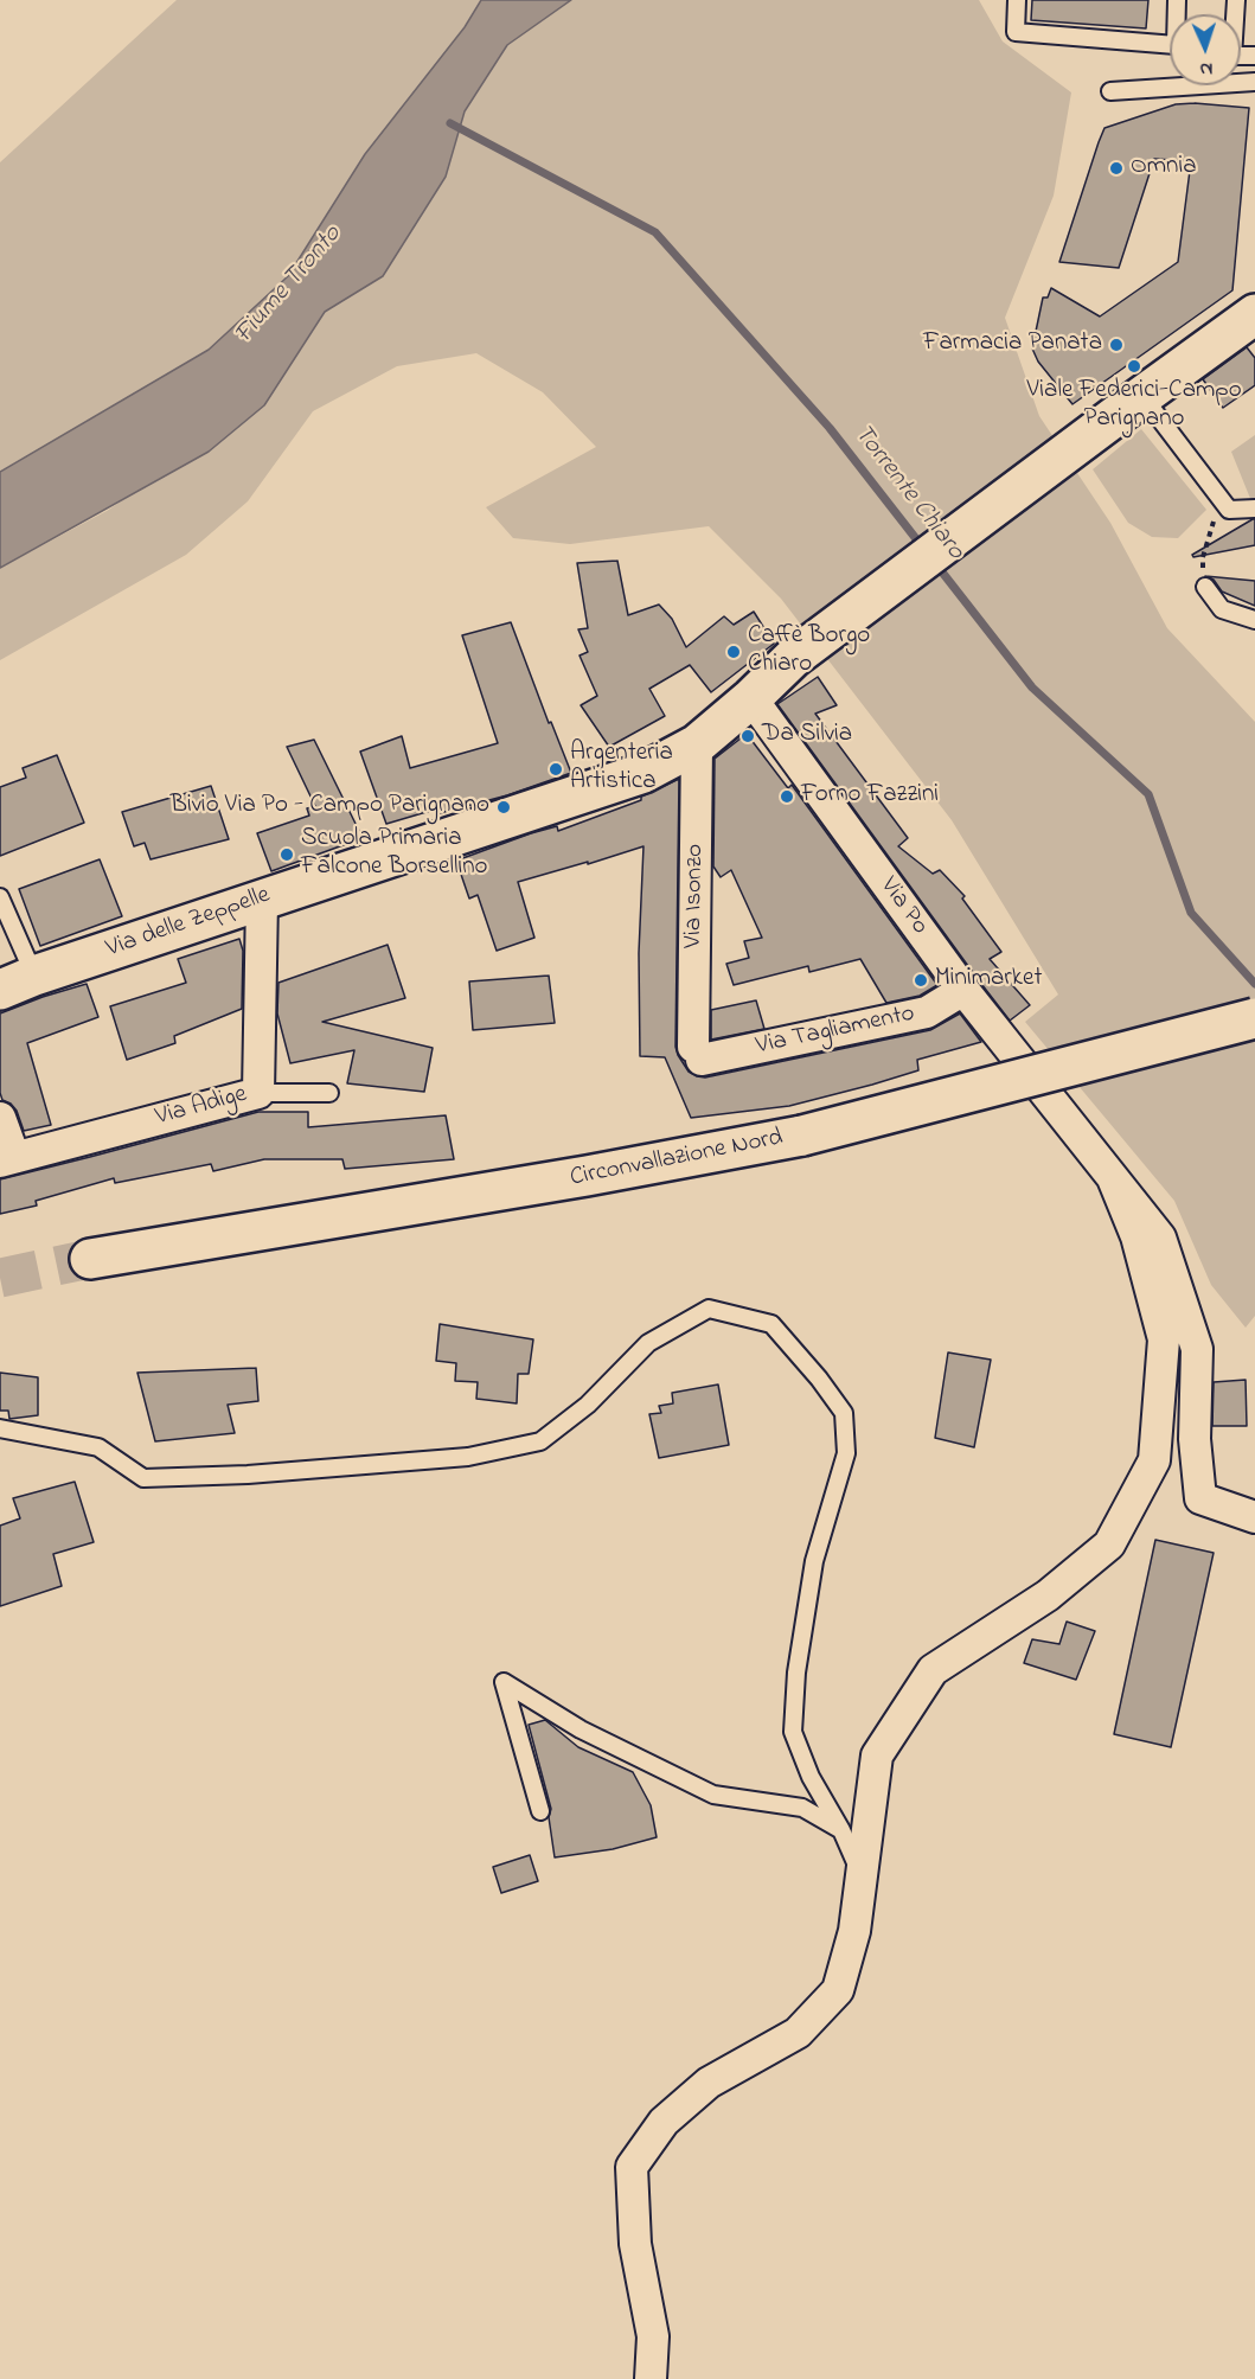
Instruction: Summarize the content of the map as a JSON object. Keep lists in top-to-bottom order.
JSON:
{
  "streets": {
    "street": [
      "Via Isonzo",
      "Via Po",
      "Via delle Zeppelle",
      "Via Tagliamento",
      "Via Adige",
      "Circonvallazione Nord"
    ]
  },
  "crossings": [
    ["Via Isonzo", "Via delle Zeppelle"],
    ["Via Isonzo", "Via Tagliamento"],
    ["Via Po", "Via delle Zeppelle"],
    ["Via Po", "Via Tagliamento"],
    ["Via delle Zeppelle", "Via Adige"]
  ],
  "water": ["Fiume Tronto", "Torrente Chiaro"],
  "places": [
    "Omnia",
    "Farmacia Panata",
    "Viale Federici-Campo Parignano",
    "Caffè Borgo Chiaro",
    "Da Silvia",
    "Argenteria Artistica",
    "Forno Fazzini",
    "Bivio Via Po - Campo Parignano",
    "Scuola Primaria Falcone Borsellino",
    "Minimarket"
  ],
  "north": "bottom"
}
